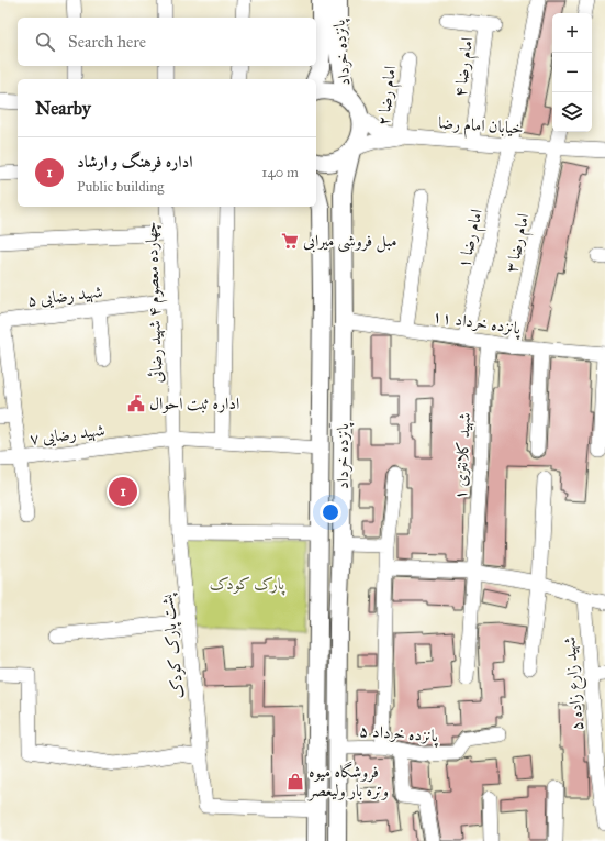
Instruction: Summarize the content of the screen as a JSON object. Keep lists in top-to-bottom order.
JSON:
{
  "streets": {
    "main road": ["پانزده خرداد"],
    "street": [
      "امام رضا ۴",
      "امام رضا ۲",
      "خیابان امام رضا",
      "امام رضا ۱",
      "امام رضا ۳",
      "شهید رضایی ۵",
      "چهارده معصوم ۴ شهید رضائی",
      "پانزده خرداد ۱۱",
      "شهید رضایی ۷",
      "شهید کلانتری ۱",
      "پشت پارک کودک",
      "شهید زارع زاده ۵",
      "پانزده خرداد ۵"
    ]
  },
  "crossings": [
    ["پانزده خرداد", "خیابان امام رضا"],
    ["پانزده خرداد", "پانزده خرداد ۱۱"],
    ["پانزده خرداد", "شهید رضایی ۷"],
    ["پانزده خرداد", "پشت پارک کودک"],
    ["پانزده خرداد", "پانزده خرداد ۵"],
    ["امام رضا ۴", "خیابان امام رضا"],
    ["امام رضا ۲", "خیابان امام رضا"],
    ["خیابان امام رضا", "امام رضا ۱"],
    ["خیابان امام رضا", "امام رضا ۳"],
    ["امام رضا ۱", "پانزده خرداد ۱۱"],
    ["امام رضا ۳", "پانزده خرداد ۱۱"],
    ["شهید رضایی ۵", "چهارده معصوم ۴ شهید رضائی"],
    ["شهید رضایی ۵", "شهید رضایی ۷"],
    ["چهارده معصوم ۴ شهید رضائی", "شهید رضایی ۷"],
    ["چهارده معصوم ۴ شهید رضائی", "پشت پارک کودک"],
    ["پانزده خرداد ۱۱", "شهید کلانتری ۱"]
  ],
  "parks": ["پارک کودک"],
  "places": {
    "supermarket": ["مبل فروشی میرابی"],
    "public building": ["اداره ثبت احوال"],
    "shop": ["فروشگاه میوه وتره بار ولیعصر"]
  },
  "page": {
    "map_buttons": ["+", "−"],
    "search": "Search here",
    "heading": "Nearby",
    "list": [
      {
        "mark": "1",
        "name": "اداره فرهنگ و ارشاد",
        "note": "Public building",
        "value": "140 m"
      }
    ],
    "pins": "1"
  }
}
